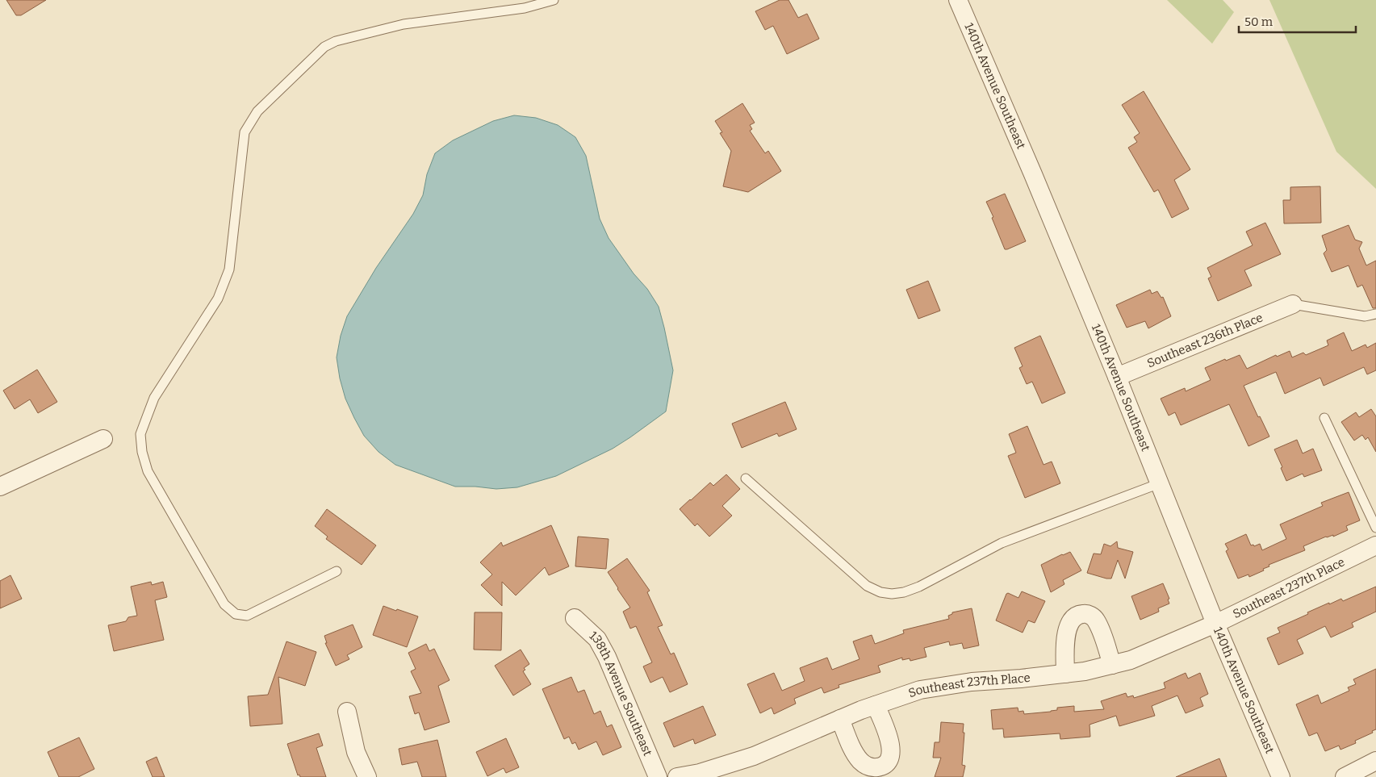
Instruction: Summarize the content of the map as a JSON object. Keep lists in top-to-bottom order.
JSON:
{
  "streets": {
    "street": [
      "140th Avenue Southeast",
      "Southeast 236th Place",
      "Southeast 237th Place",
      "138th Avenue Southeast"
    ]
  },
  "crossings": [
    ["140th Avenue Southeast", "Southeast 236th Place"],
    ["140th Avenue Southeast", "Southeast 237th Place"]
  ],
  "scale_bar": "50 m"
}
